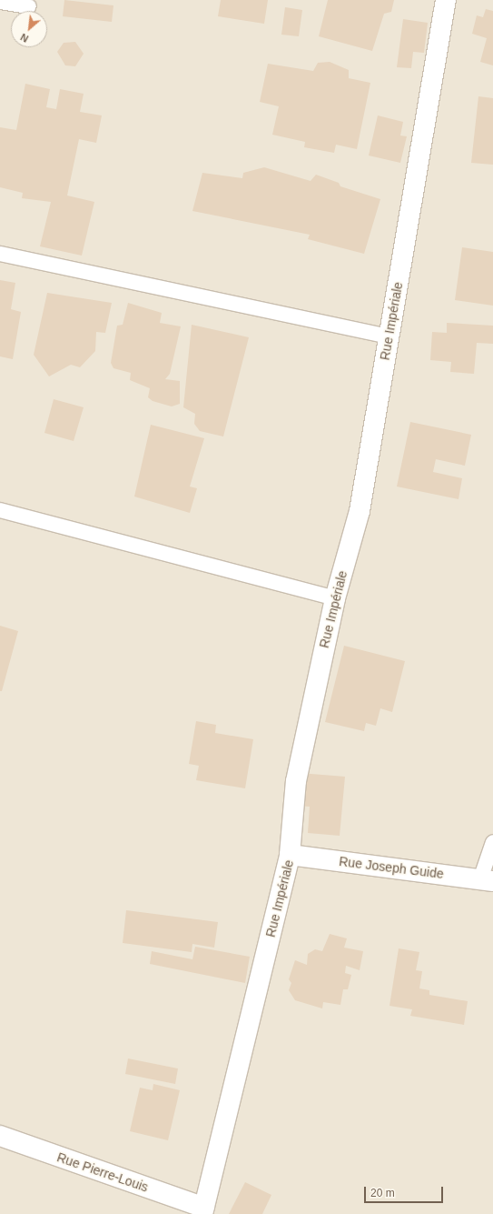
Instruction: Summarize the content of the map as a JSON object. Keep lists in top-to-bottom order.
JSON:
{
  "streets": {
    "street": ["Rue Impériale", "Rue Joseph Guide", "Rue Pierre-Louis"]
  },
  "crossings": [
    ["Rue Impériale", "Rue Joseph Guide"],
    ["Rue Impériale", "Rue Pierre-Louis"]
  ],
  "scale_bar": "20 m",
  "north": "bottom left"
}
